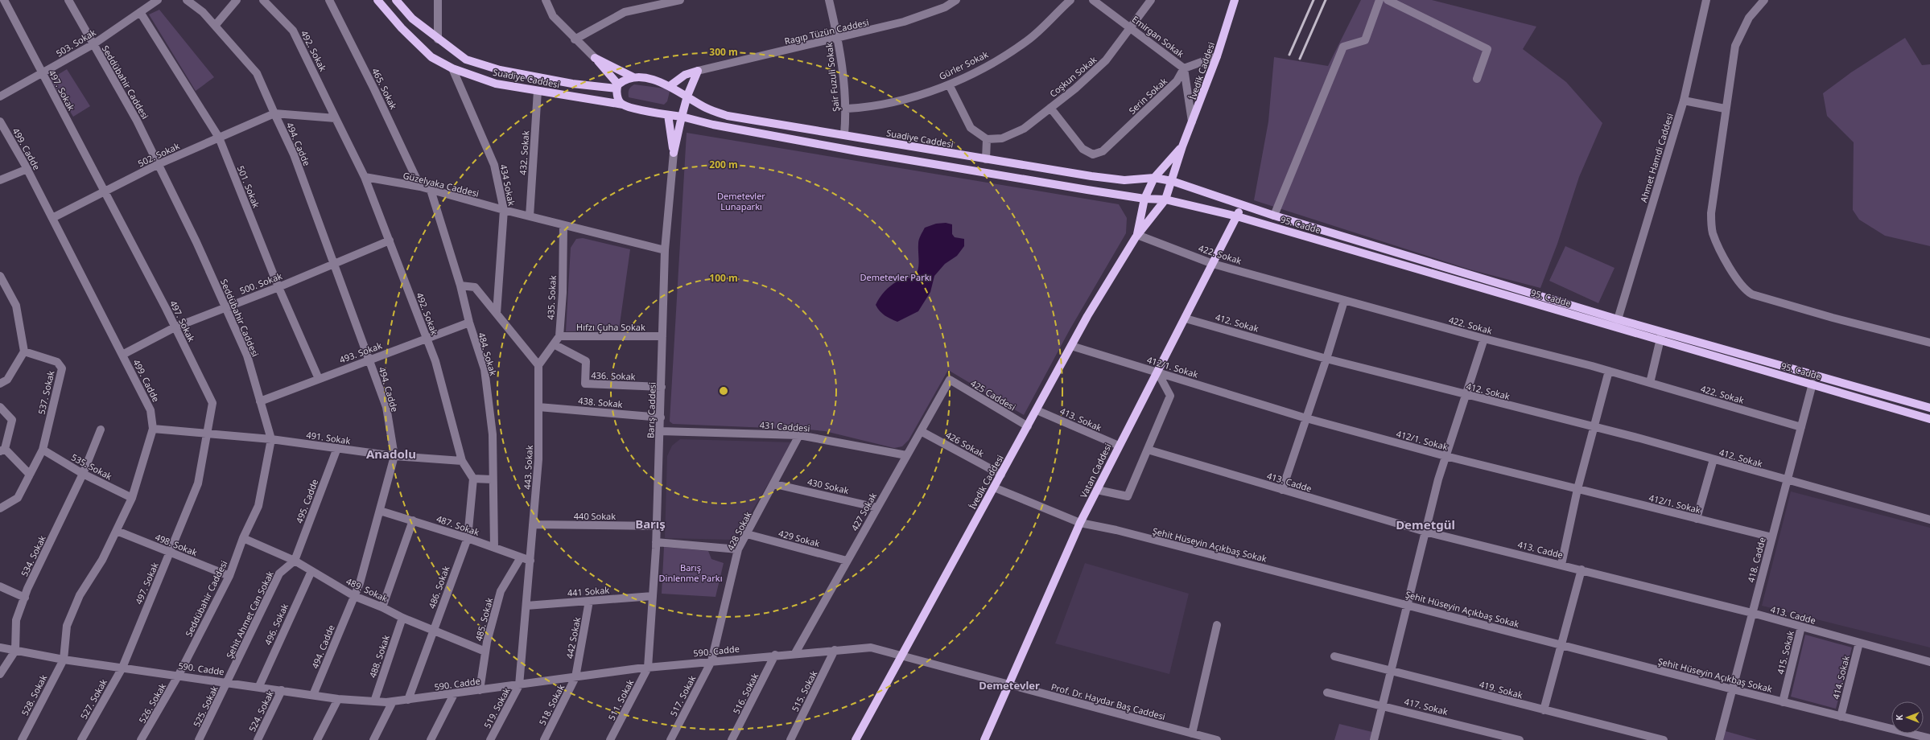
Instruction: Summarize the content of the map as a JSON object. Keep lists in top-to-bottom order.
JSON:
{
  "streets": {
    "main road": [
      "Ragıp Tüzün Caddesi",
      "İvedik Caddesi",
      "Suadiye Caddesi",
      "95. Cadde",
      "Barış Caddesi",
      "Vatan Caddesi"
    ],
    "street": [
      "Emirgan Sokak",
      "503. Sokak",
      "492. Sokak",
      "Gürler Sokak",
      "Coşkun Sokak",
      "Şair Fuzuli Sokak",
      "Seddübahir Caddesi",
      "465. Sokak",
      "497. Sokak",
      "Serin Sokak",
      "494. Cadde",
      "499. Cadde",
      "432. Sokak",
      "502. Sokak",
      "Ahmet Hamdi Caddesi",
      "Güzelyaka Caddesi",
      "434 Sokak",
      "501. Sokak",
      "422. Sokak",
      "500. Sokak",
      "435. Sokak",
      "412. Sokak",
      "Hıfzı Çuha Sokak",
      "493. Sokak",
      "484. Sokak",
      "412/1. Sokak",
      "436. Sokak",
      "537. Sokak",
      "425 Caddesi",
      "438. Sokak",
      "413. Sokak",
      "431 Caddesi",
      "491. Sokak",
      "426 Sokak",
      "535. Sokak",
      "443. Sokak",
      "413. Cadde",
      "430 Sokak",
      "495. Cadde",
      "427 Sokak",
      "440 Sokak",
      "487. Sokak",
      "428 Sokak",
      "429 Sokak",
      "498. Sokak",
      "Şehit Hüseyin Açıkbaş Sokak",
      "534. Sokak",
      "418. Cadde",
      "486. Sokak",
      "489. Sokak",
      "441 Sokak",
      "Şehit Ahmet Can Sokak",
      "485. Sokak",
      "496. Sokak",
      "442 Sokak",
      "590. Cadde",
      "415. Sokak",
      "488. Sokak",
      "414. Sokak",
      "419. Sokak",
      "515. Sokak",
      "516. Sokak",
      "528. Sokak",
      "517. Sokak",
      "527. Sokak",
      "511. Sokak",
      "Prof. Dr. Haydar Baş Caddesi",
      "526. Sokak",
      "518. Sokak",
      "525. Sokak",
      "417. Sokak",
      "519. Sokak",
      "524. Sokak"
    ]
  },
  "crossings": [
    ["Ragıp Tüzün Caddesi", "Şair Fuzuli Sokak"],
    ["Ragıp Tüzün Caddesi", "Suadiye Caddesi"],
    ["Emirgan Sokak", "İvedik Caddesi"],
    ["Emirgan Sokak", "Coşkun Sokak"],
    ["Emirgan Sokak", "Serin Sokak"],
    ["503. Sokak", "Seddübahir Caddesi"],
    ["503. Sokak", "497. Sokak"],
    ["503. Sokak", "501. Sokak"],
    ["492. Sokak", "Güzelyaka Caddesi"],
    ["492. Sokak", "500. Sokak"],
    ["492. Sokak", "493. Sokak"],
    ["492. Sokak", "491. Sokak"],
    ["Gürler Sokak", "Şair Fuzuli Sokak"],
    ["İvedik Caddesi", "Suadiye Caddesi"],
    ["İvedik Caddesi", "95. Cadde"],
    ["İvedik Caddesi", "422. Sokak"],
    ["İvedik Caddesi", "412/1. Sokak"],
    ["İvedik Caddesi", "425 Caddesi"],
    ["İvedik Caddesi", "413. Sokak"],
    ["İvedik Caddesi", "426 Sokak"],
    ["İvedik Caddesi", "Şehit Hüseyin Açıkbaş Sokak"],
    ["İvedik Caddesi", "590. Cadde"],
    ["İvedik Caddesi", "Prof. Dr. Haydar Baş Caddesi"],
    ["Coşkun Sokak", "Serin Sokak"],
    ["Şair Fuzuli Sokak", "Suadiye Caddesi"],
    ["Suadiye Caddesi", "432. Sokak"],
    ["Suadiye Caddesi", "434 Sokak"],
    ["Suadiye Caddesi", "Barış Caddesi"],
    ["Seddübahir Caddesi", "502. Sokak"],
    ["Seddübahir Caddesi", "500. Sokak"],
    ["Seddübahir Caddesi", "493. Sokak"],
    ["Seddübahir Caddesi", "491. Sokak"],
    ["Seddübahir Caddesi", "498. Sokak"],
    ["Seddübahir Caddesi", "489. Sokak"],
    ["Seddübahir Caddesi", "590. Cadde"],
    ["Seddübahir Caddesi", "526. Sokak"],
    ["465. Sokak", "Güzelyaka Caddesi"],
    ["497. Sokak", "502. Sokak"],
    ["497. Sokak", "500. Sokak"],
    ["497. Sokak", "491. Sokak"],
    ["497. Sokak", "498. Sokak"],
    ["497. Sokak", "590. Cadde"],
    ["497. Sokak", "527. Sokak"],
    ["494. Cadde", "502. Sokak"],
    ["494. Cadde", "500. Sokak"],
    ["494. Cadde", "493. Sokak"],
    ["494. Cadde", "491. Sokak"],
    ["494. Cadde", "487. Sokak"],
    ["494. Cadde", "489. Sokak"],
    ["494. Cadde", "590. Cadde"],
    ["499. Cadde", "502. Sokak"],
    ["499. Cadde", "500. Sokak"],
    ["499. Cadde", "491. Sokak"],
    ["499. Cadde", "535. Sokak"],
    ["499. Cadde", "498. Sokak"],
    ["499. Cadde", "590. Cadde"],
    ["499. Cadde", "528. Sokak"],
    ["432. Sokak", "Güzelyaka Caddesi"],
    ["502. Sokak", "501. Sokak"],
    ["Ahmet Hamdi Caddesi", "95. Cadde"],
    ["Güzelyaka Caddesi", "434 Sokak"],
    ["Güzelyaka Caddesi", "435. Sokak"],
    ["Güzelyaka Caddesi", "484. Sokak"],
    ["Güzelyaka Caddesi", "Barış Caddesi"],
    ["501. Sokak", "500. Sokak"],
    ["501. Sokak", "493. Sokak"],
    ["95. Cadde", "Vatan Caddesi"],
    ["95. Cadde", "418. Cadde"],
    ["422. Sokak", "Vatan Caddesi"],
    ["422. Sokak", "418. Cadde"],
    ["435. Sokak", "Hıfzı Çuha Sokak"],
    ["412. Sokak", "Vatan Caddesi"],
    ["412. Sokak", "418. Cadde"],
    ["Hıfzı Çuha Sokak", "Barış Caddesi"],
    ["493. Sokak", "484. Sokak"],
    ["484. Sokak", "487. Sokak"],
    ["412/1. Sokak", "Vatan Caddesi"],
    ["412/1. Sokak", "418. Cadde"],
    ["436. Sokak", "Barış Caddesi"],
    ["537. Sokak", "535. Sokak"],
    ["425 Caddesi", "427 Sokak"],
    ["438. Sokak", "Barış Caddesi"],
    ["438. Sokak", "443. Sokak"],
    ["Barış Caddesi", "431 Caddesi"],
    ["Barış Caddesi", "440 Sokak"],
    ["Barış Caddesi", "441 Sokak"],
    ["Barış Caddesi", "590. Cadde"],
    ["Barış Caddesi", "511. Sokak"],
    ["413. Sokak", "Vatan Caddesi"],
    ["431 Caddesi", "427 Sokak"],
    ["431 Caddesi", "428 Sokak"],
    ["491. Sokak", "495. Cadde"],
    ["426 Sokak", "427 Sokak"],
    ["535. Sokak", "534. Sokak"],
    ["443. Sokak", "440 Sokak"],
    ["443. Sokak", "487. Sokak"],
    ["443. Sokak", "441 Sokak"],
    ["443. Sokak", "590. Cadde"],
    ["443. Sokak", "519. Sokak"],
    ["Vatan Caddesi", "Şehit Hüseyin Açıkbaş Sokak"],
    ["Vatan Caddesi", "Prof. Dr. Haydar Baş Caddesi"],
    ["413. Cadde", "418. Cadde"],
    ["413. Cadde", "415. Sokak"],
    ["413. Cadde", "414. Sokak"],
    ["430 Sokak", "427 Sokak"],
    ["430 Sokak", "428 Sokak"],
    ["495. Cadde", "489. Sokak"],
    ["495. Cadde", "Şehit Ahmet Can Sokak"],
    ["427 Sokak", "429 Sokak"],
    ["427 Sokak", "590. Cadde"],
    ["487. Sokak", "486. Sokak"],
    ["487. Sokak", "485. Sokak"],
    ["428 Sokak", "429 Sokak"],
    ["428 Sokak", "590. Cadde"],
    ["428 Sokak", "517. Sokak"],
    ["Şehit Hüseyin Açıkbaş Sokak", "418. Cadde"],
    ["Şehit Hüseyin Açıkbaş Sokak", "415. Sokak"],
    ["Şehit Hüseyin Açıkbaş Sokak", "414. Sokak"],
    ["534. Sokak", "590. Cadde"],
    ["486. Sokak", "489. Sokak"],
    ["486. Sokak", "590. Cadde"],
    ["489. Sokak", "Şehit Ahmet Can Sokak"],
    ["489. Sokak", "485. Sokak"],
    ["489. Sokak", "496. Sokak"],
    ["489. Sokak", "488. Sokak"],
    ["441 Sokak", "442 Sokak"],
    ["Şehit Ahmet Can Sokak", "590. Cadde"],
    ["Şehit Ahmet Can Sokak", "525. Sokak"],
    ["485. Sokak", "590. Cadde"],
    ["496. Sokak", "590. Cadde"],
    ["442 Sokak", "590. Cadde"],
    ["442 Sokak", "518. Sokak"],
    ["590. Cadde", "488. Sokak"],
    ["590. Cadde", "515. Sokak"],
    ["590. Cadde", "516. Sokak"],
    ["590. Cadde", "528. Sokak"],
    ["590. Cadde", "517. Sokak"],
    ["590. Cadde", "527. Sokak"],
    ["590. Cadde", "511. Sokak"],
    ["590. Cadde", "Prof. Dr. Haydar Baş Caddesi"],
    ["590. Cadde", "526. Sokak"],
    ["590. Cadde", "518. Sokak"],
    ["590. Cadde", "525. Sokak"],
    ["590. Cadde", "519. Sokak"],
    ["590. Cadde", "524. Sokak"]
  ],
  "districts": [
    "Anadolu",
    "Barış",
    "Demetgül",
    "Demetevler"
  ],
  "parks": ["Demetevler Lunaparkı", "Demetevler Parkı", "Barış Dinlenme Parkı"],
  "north": "left",
  "rings": ["300 m", "200 m", "100 m"]
}
